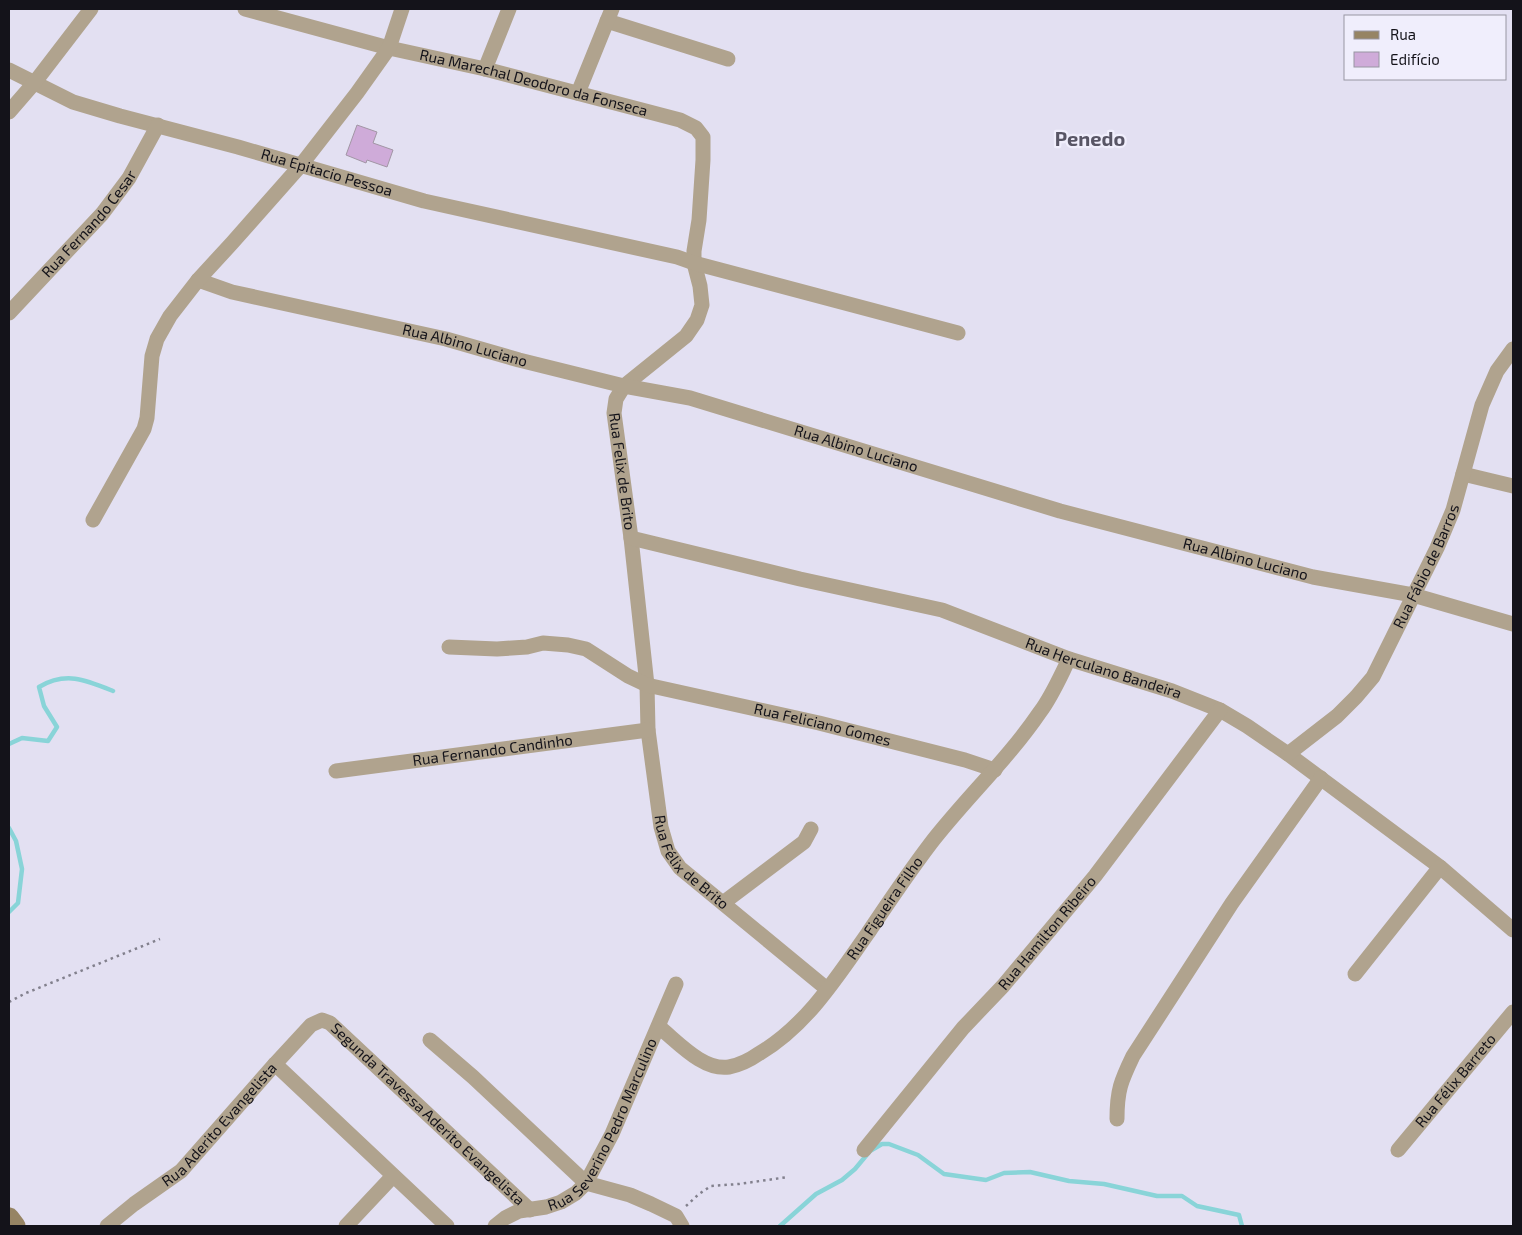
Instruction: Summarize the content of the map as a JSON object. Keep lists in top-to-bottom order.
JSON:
{
  "streets": {
    "street": [
      "Rua Marechal Deodoro da Fonseca",
      "Rua Epitacio Pessoa",
      "Rua Fernando Cesar",
      "Rua Albino Luciano",
      "Rua Felix de Brito",
      "Rua Fábio de Barros",
      "Rua Herculano Bandeira",
      "Rua Feliciano Gomes",
      "Rua Fernando Candinho",
      "Rua Félix de Brito",
      "Rua Figueira Filho",
      "Rua Hamilton Ribeiro",
      "Rua Félix Barreto",
      "Segunda Travessa Aderito Evangelista",
      "Rua Severino Pedro Marculino",
      "Rua Aderito Evangelista"
    ]
  },
  "crossings": [
    ["Rua Marechal Deodoro da Fonseca", "Rua Epitacio Pessoa"],
    ["Rua Marechal Deodoro da Fonseca", "Rua Felix de Brito"],
    ["Rua Epitacio Pessoa", "Rua Fernando Cesar"],
    ["Rua Epitacio Pessoa", "Rua Felix de Brito"],
    ["Rua Albino Luciano", "Rua Felix de Brito"],
    ["Rua Albino Luciano", "Rua Fábio de Barros"],
    ["Rua Felix de Brito", "Rua Herculano Bandeira"],
    ["Rua Felix de Brito", "Rua Feliciano Gomes"],
    ["Rua Felix de Brito", "Rua Félix de Brito"],
    ["Rua Fábio de Barros", "Rua Herculano Bandeira"],
    ["Rua Herculano Bandeira", "Rua Figueira Filho"],
    ["Rua Herculano Bandeira", "Rua Hamilton Ribeiro"],
    ["Rua Feliciano Gomes", "Rua Félix de Brito"],
    ["Rua Feliciano Gomes", "Rua Figueira Filho"],
    ["Rua Fernando Candinho", "Rua Félix de Brito"],
    ["Rua Félix de Brito", "Rua Figueira Filho"],
    ["Rua Figueira Filho", "Rua Severino Pedro Marculino"],
    ["Segunda Travessa Aderito Evangelista", "Rua Severino Pedro Marculino"],
    ["Segunda Travessa Aderito Evangelista", "Rua Aderito Evangelista"]
  ],
  "districts": ["Penedo"],
  "legend": ["Rua", "Edifício"]
}
